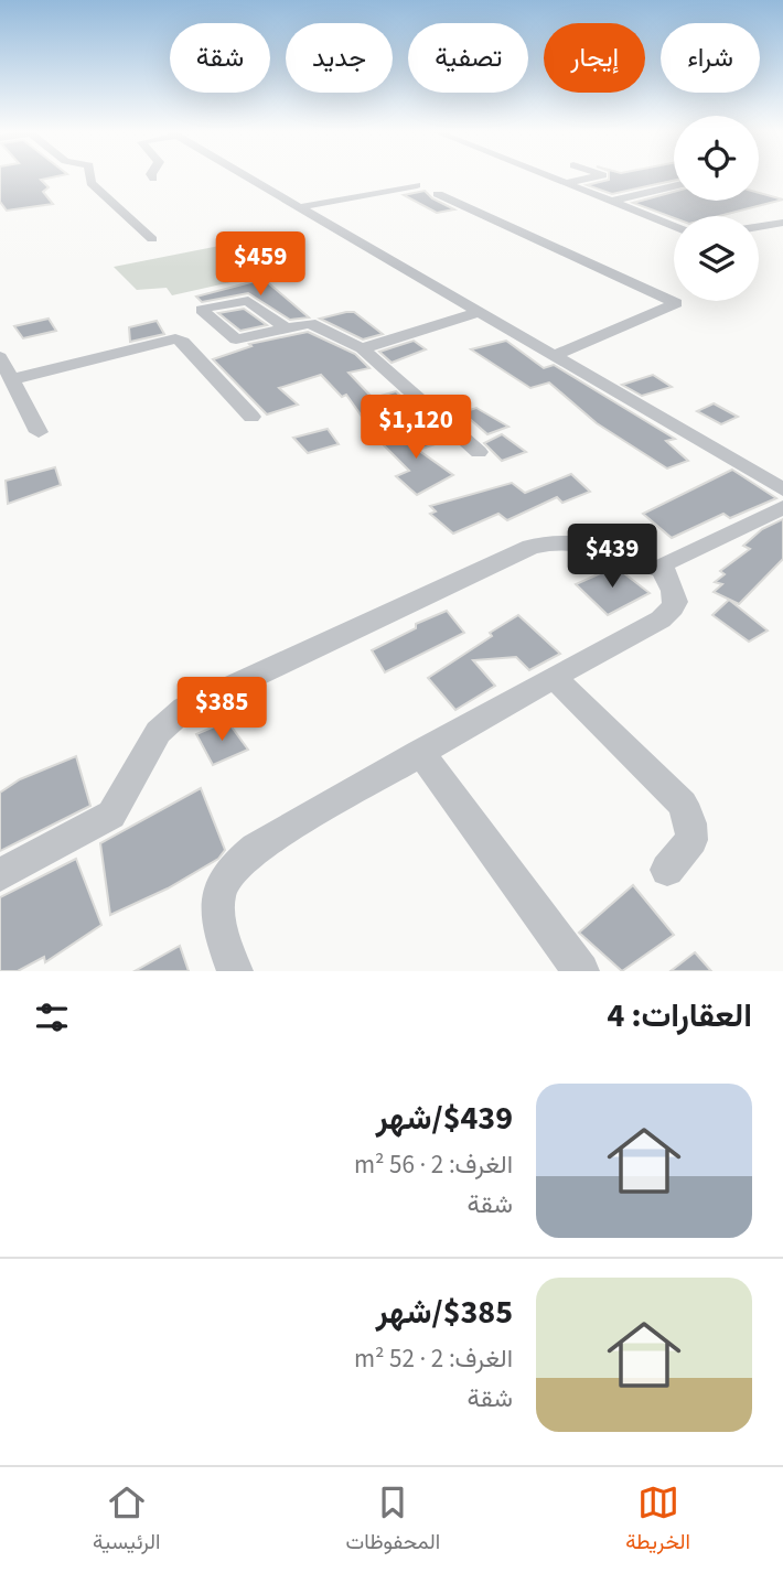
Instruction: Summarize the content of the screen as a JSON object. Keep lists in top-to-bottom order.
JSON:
{
  "page": {
    "chip": [
      "شراء",
      "إيجار",
      "تصفية",
      "جديد",
      "شقة"
    ],
    "price": [
      "$459",
      "$1,120",
      "$439",
      "$385"
    ],
    "heading": "العقارات: 4",
    "list": [
      {
        "name": "$439/شهر",
        "note": "الغرف: 2 · 56 m² · شقة"
      },
      {
        "name": "$385/شهر",
        "note": "الغرف: 2 · 52 m² · شقة"
      }
    ],
    "tabs": ["الخريطة", "المحفوظات", "الرئيسية"]
  }
}
